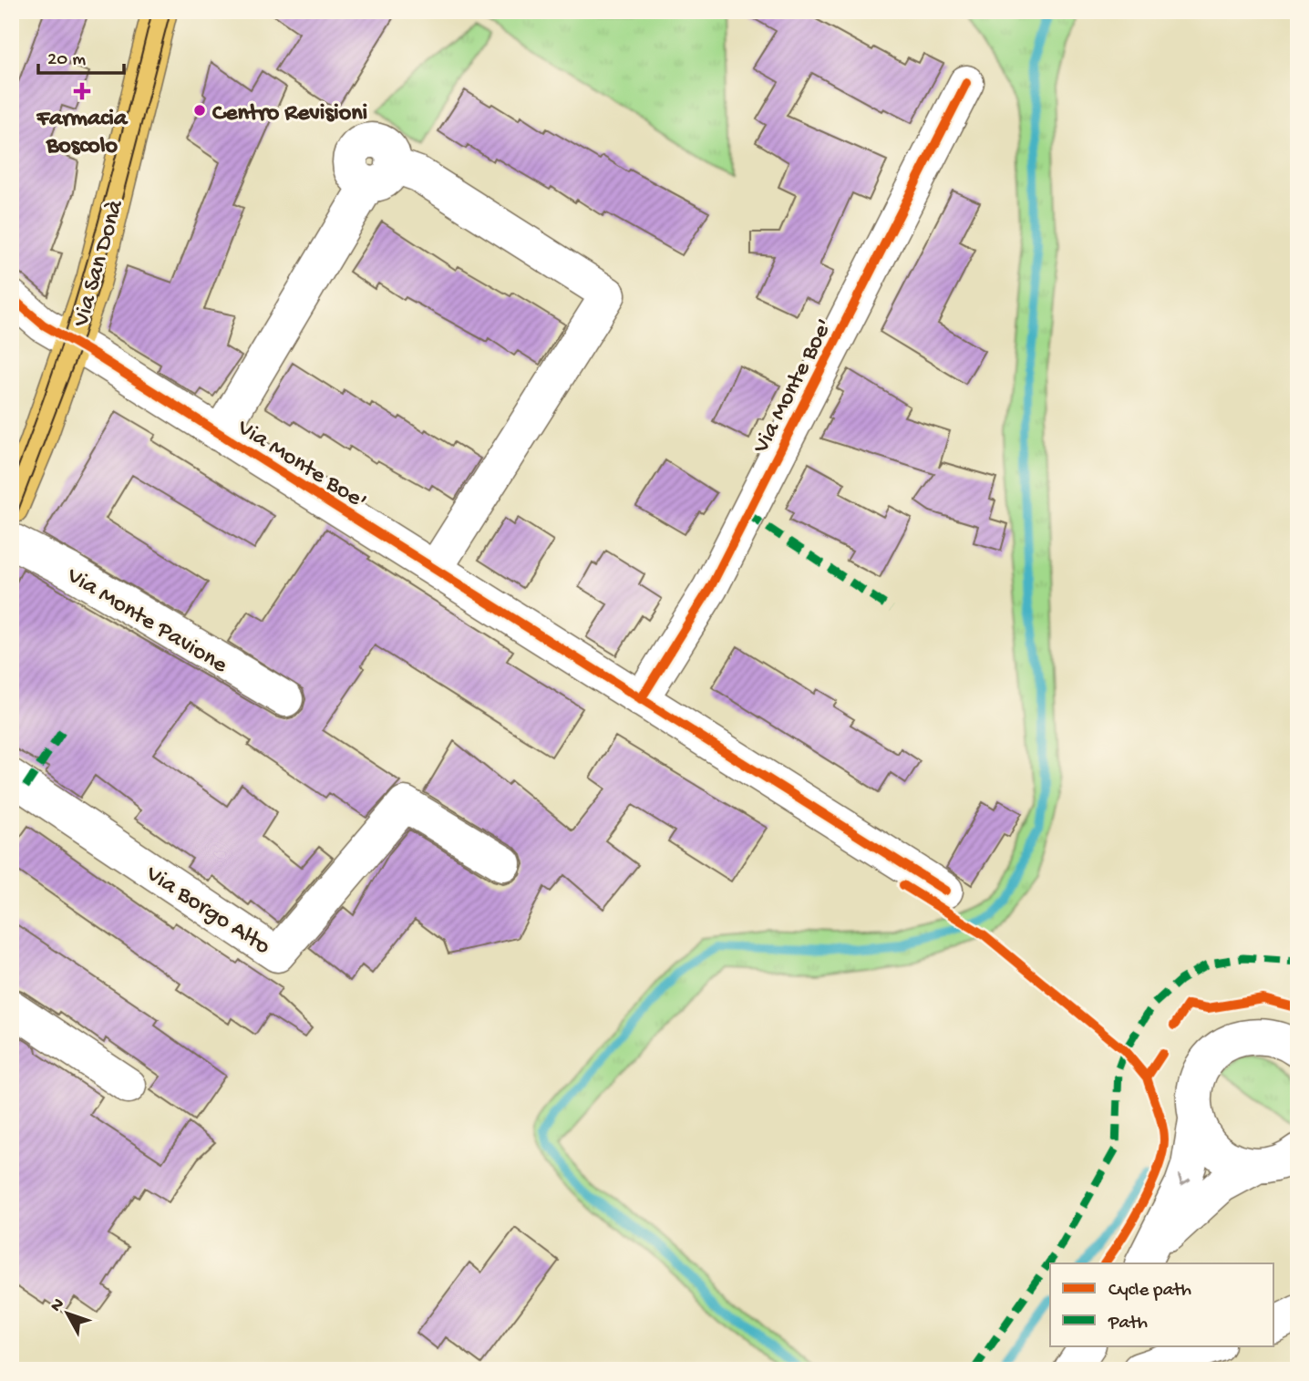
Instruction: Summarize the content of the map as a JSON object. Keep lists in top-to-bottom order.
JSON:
{
  "streets": {
    "main road": ["Via San Donà"],
    "street": ["Via Monte Boe'", "Via Monte Pavione", "Via Borgo Alto"]
  },
  "crossings": [
    ["Via San Donà", "Via Monte Boe'"]
  ],
  "places": {
    "health": ["Farmacia Boscolo"],
    "other": ["Centro Revisioni"]
  },
  "legend": ["Cycle path", "Path"],
  "scale_bar": "20 m",
  "north": "top left"
}
